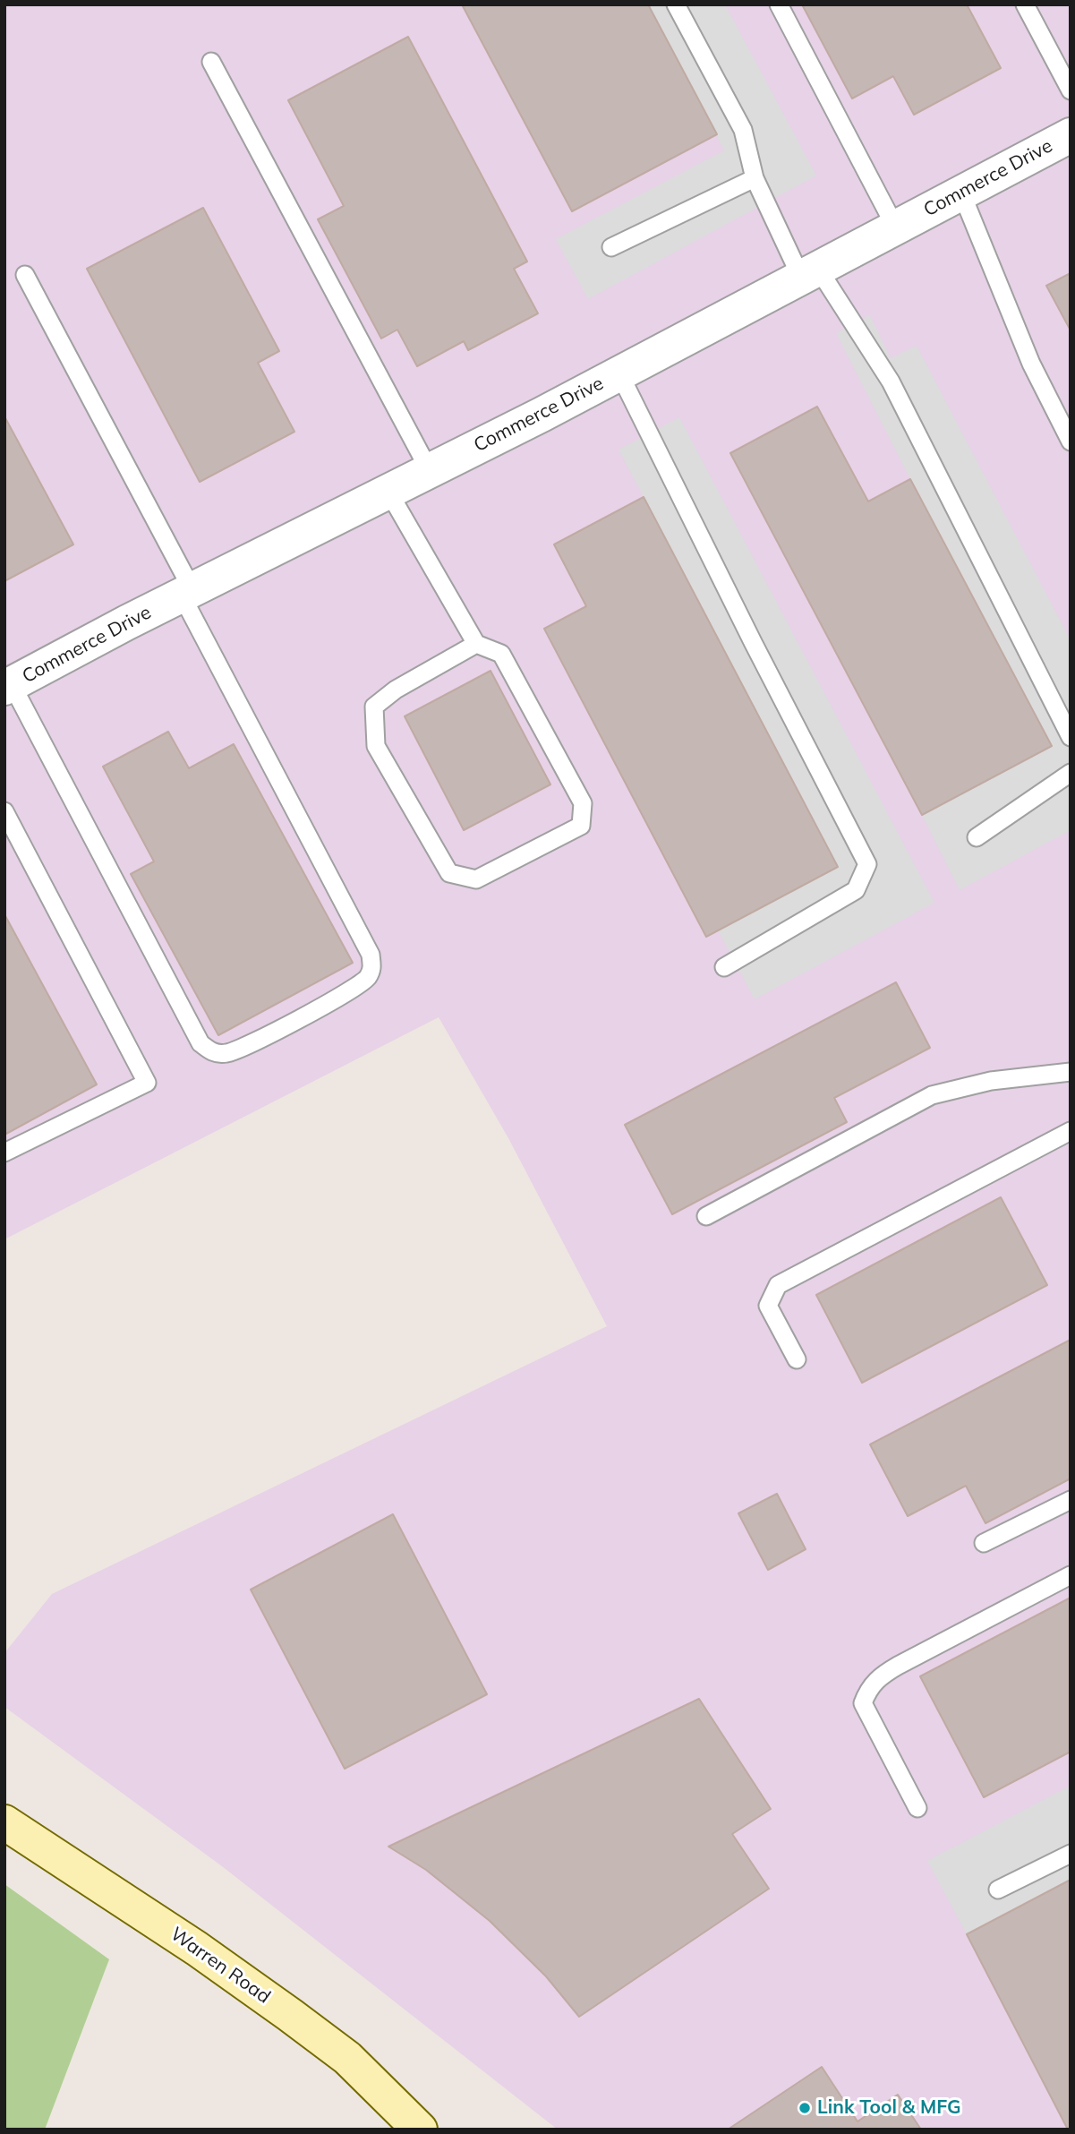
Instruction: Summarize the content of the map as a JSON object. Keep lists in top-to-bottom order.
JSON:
{
  "streets": {
    "main road": ["Warren Road"],
    "street": ["Commerce Drive"]
  },
  "places": ["Link Tool & MFG"]
}
